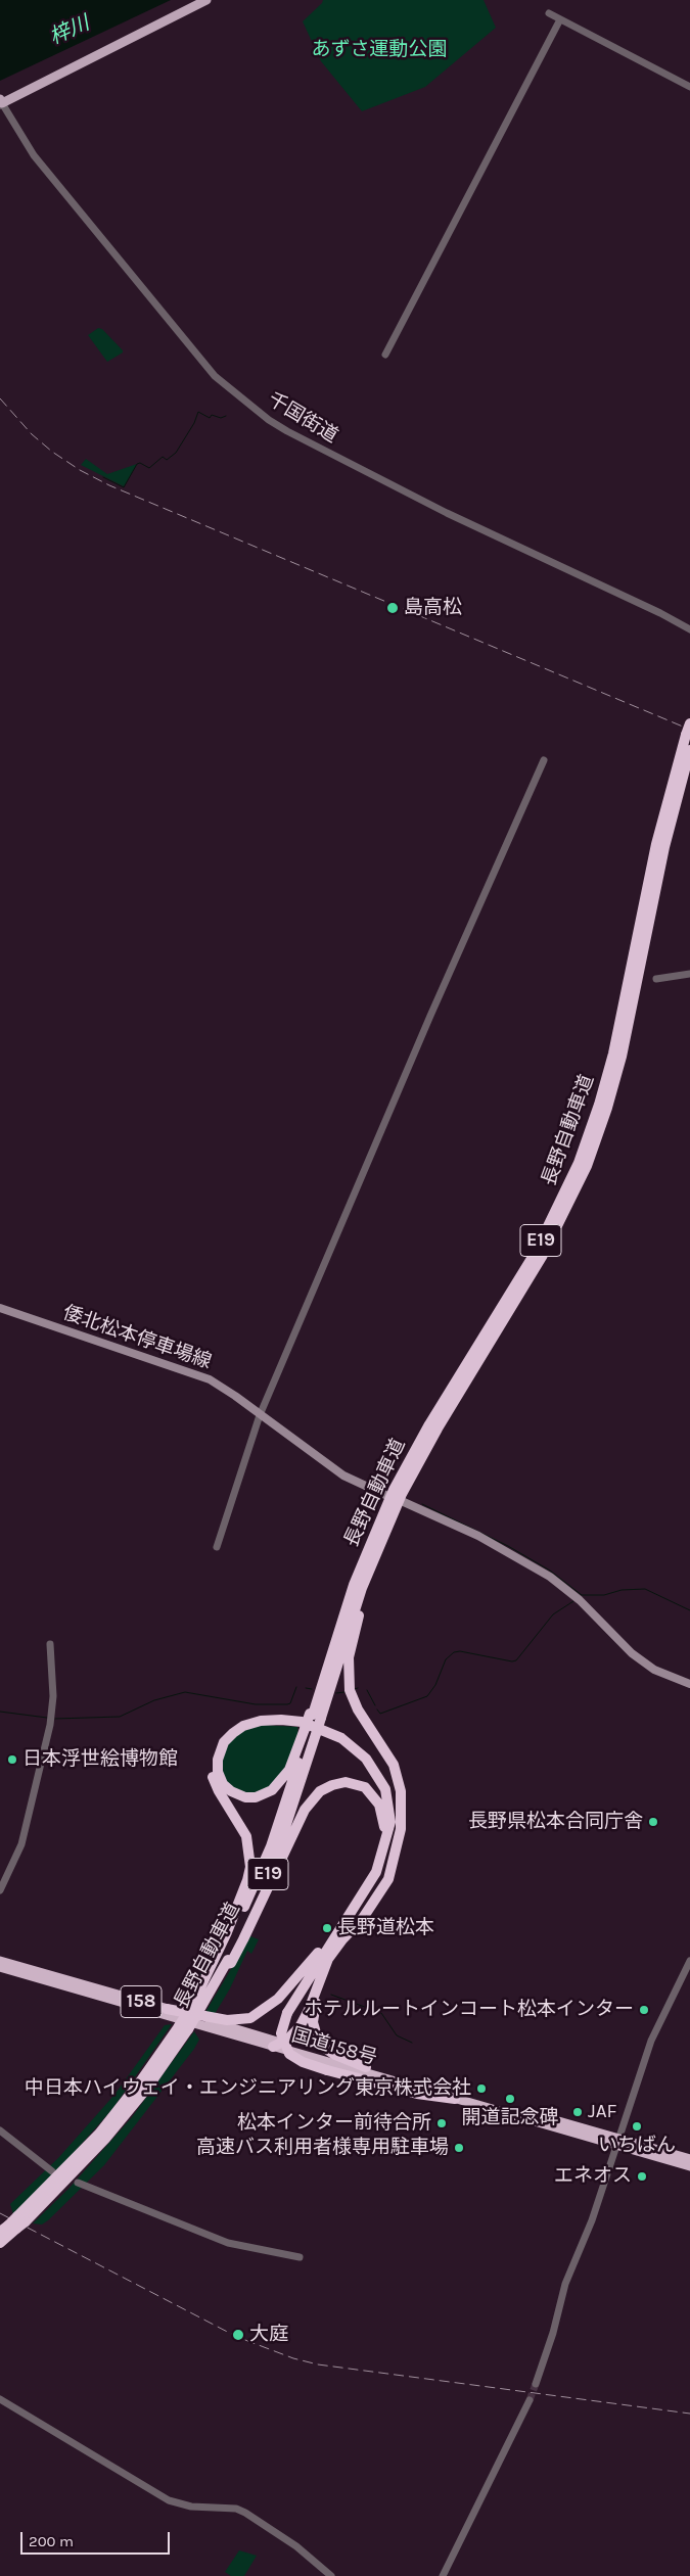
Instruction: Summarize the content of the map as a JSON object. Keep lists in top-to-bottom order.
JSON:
{
  "streets": {
    "highway": [
      "長野自動車道",
      "E19",
      "158",
      "国道158号"
    ],
    "main road": ["倭北松本停車場線"],
    "street": ["千国街道"]
  },
  "water": ["梓川"],
  "parks": ["あずさ運動公園"],
  "places": [
    "島高松",
    "日本浮世絵博物館",
    "長野県松本合同庁舎",
    "長野道松本",
    "ホテルルートインコート松本インター",
    "中日本ハイウェイ・エンジニアリング東京株式会社",
    "開道記念碑",
    "JAF",
    "松本インター前待合所",
    "いちばん",
    "高速バス利用者様専用駐車場",
    "エネオス",
    "大庭"
  ],
  "scale_bar": "200 m"
}
